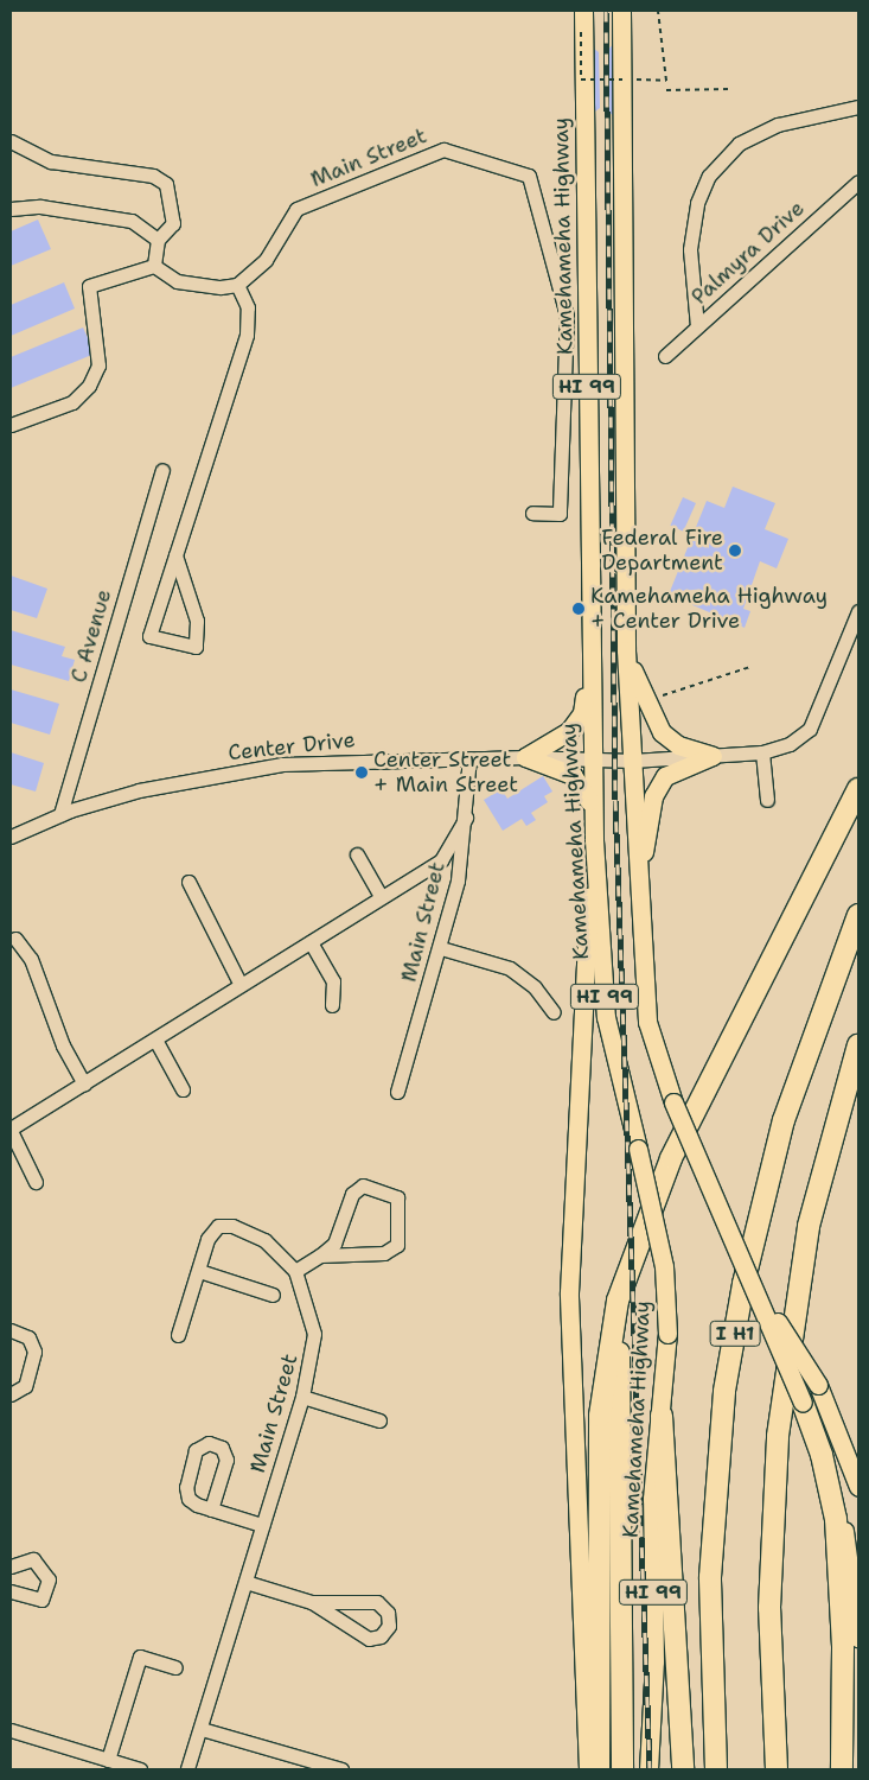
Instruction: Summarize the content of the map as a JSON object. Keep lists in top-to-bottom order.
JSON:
{
  "streets": {
    "highway": ["I H1"],
    "main road": ["Kamehameha Highway", "HI 99"],
    "street": [
      "Main Street",
      "Palmyra Drive",
      "C Avenue",
      "Center Drive"
    ]
  },
  "crossings": [
    ["Main Street", "Center Drive"],
    ["Kamehameha Highway", "Center Drive"],
    ["HI 99", "Center Drive"],
    ["C Avenue", "Center Drive"]
  ],
  "places": ["Federal Fire Department", "Kamehameha Highway + Center Drive", "Center Street + Main Street"]
}
